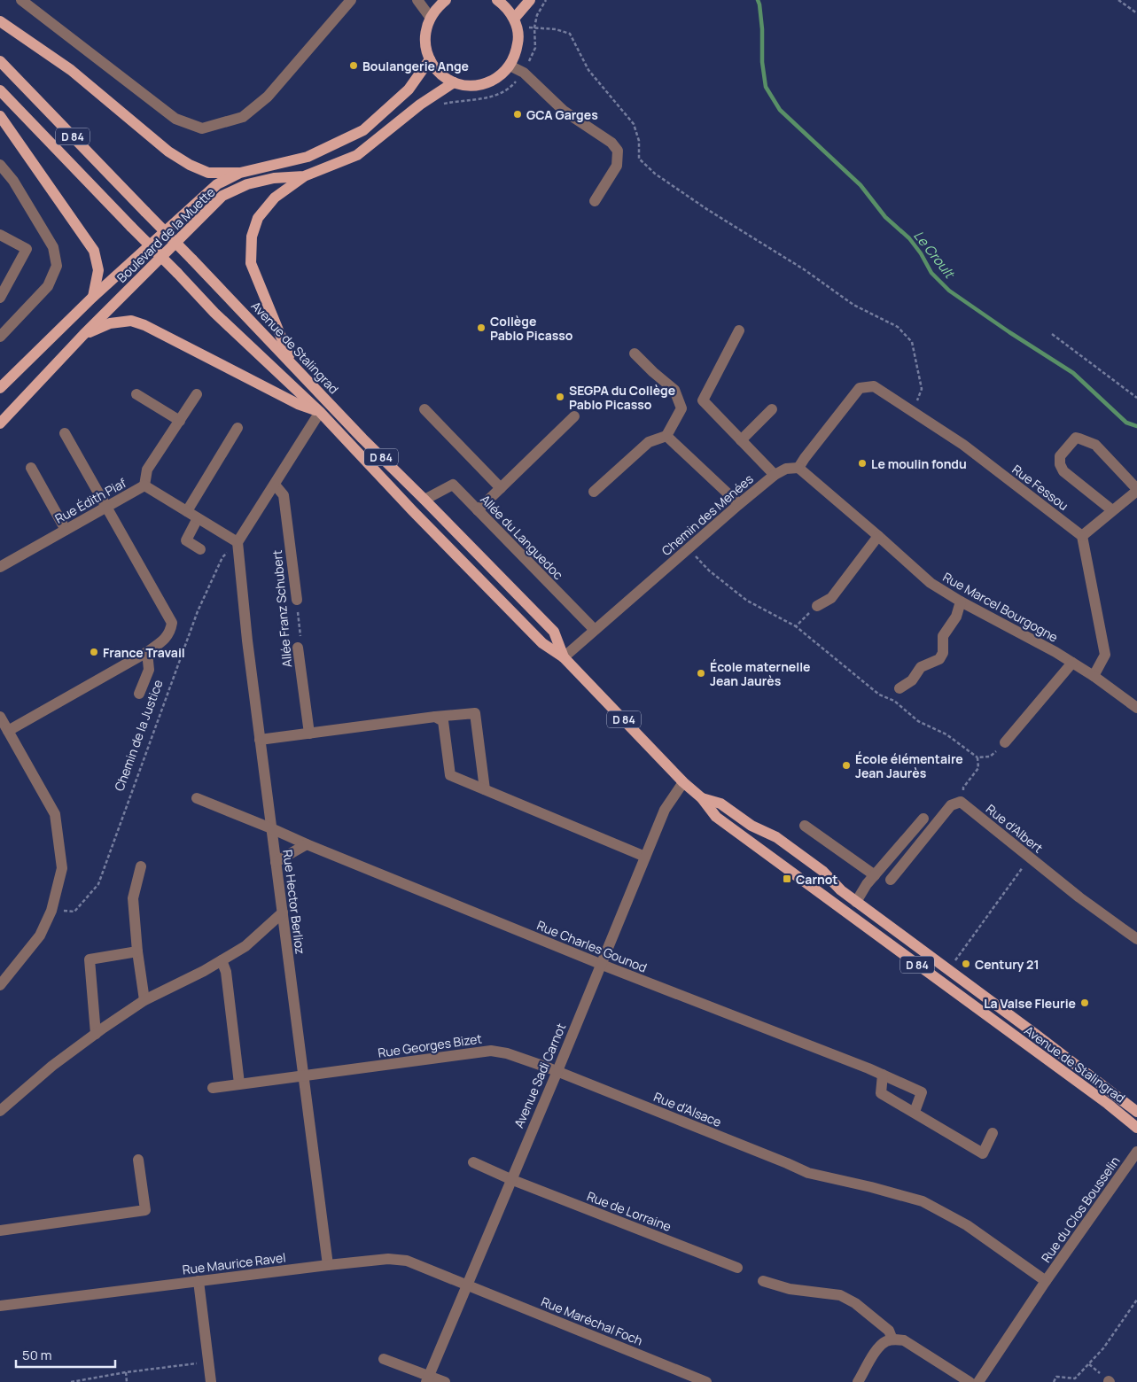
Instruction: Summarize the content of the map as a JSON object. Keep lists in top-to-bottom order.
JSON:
{
  "streets": {
    "main road": ["D 84", "Boulevard de la Muette", "Avenue de Stalingrad"],
    "street": [
      "Rue Fessou",
      "Rue Édith Piaf",
      "Chemin des Menées",
      "Allée du Languedoc",
      "Rue Marcel Bourgogne",
      "Allée Franz Schubert",
      "Rue d'Albert",
      "Rue Hector Berlioz",
      "Rue Charles Gounod",
      "Rue Georges Bizet",
      "Avenue Sadi Carnot",
      "Rue d'Alsace",
      "Rue du Clos Bousselin",
      "Rue de Lorraine",
      "Rue Maurice Ravel",
      "Rue Maréchal Foch"
    ],
    "path": ["Chemin de la Justice"]
  },
  "crossings": [
    ["Avenue de Stalingrad", "Chemin des Menées"],
    ["Avenue de Stalingrad", "Allée du Languedoc"],
    ["Avenue de Stalingrad", "Avenue Sadi Carnot"],
    ["Rue Fessou", "Chemin des Menées"],
    ["Rue Fessou", "Rue Marcel Bourgogne"],
    ["Rue Édith Piaf", "Chemin de la Justice"],
    ["Rue Édith Piaf", "Rue Hector Berlioz"],
    ["Chemin des Menées", "Allée du Languedoc"],
    ["Chemin des Menées", "Rue Marcel Bourgogne"],
    ["Chemin de la Justice", "Rue Hector Berlioz"],
    ["Rue Hector Berlioz", "Rue Charles Gounod"],
    ["Rue Hector Berlioz", "Rue Georges Bizet"],
    ["Rue Hector Berlioz", "Rue Maurice Ravel"],
    ["Rue Charles Gounod", "Avenue Sadi Carnot"],
    ["Rue Georges Bizet", "Avenue Sadi Carnot"],
    ["Rue Georges Bizet", "Rue d'Alsace"],
    ["Avenue Sadi Carnot", "Rue d'Alsace"],
    ["Avenue Sadi Carnot", "Rue de Lorraine"],
    ["Avenue Sadi Carnot", "Rue Maurice Ravel"],
    ["Avenue Sadi Carnot", "Rue Maréchal Foch"],
    ["Rue d'Alsace", "Rue du Clos Bousselin"],
    ["Rue Maurice Ravel", "Rue Maréchal Foch"]
  ],
  "water": ["Le Croult"],
  "places": {
    "other": [
      "Boulangerie Ange",
      "GCA Garges",
      "Collège Pablo Picasso",
      "SEGPA du Collège Pablo Picasso",
      "Le moulin fondu",
      "France Travail",
      "École maternelle Jean Jaurès",
      "École élémentaire Jean Jaurès",
      "Century 21",
      "La Valse Fleurie"
    ],
    "transit": ["Carnot"]
  },
  "scale_bar": "50 m"
}
